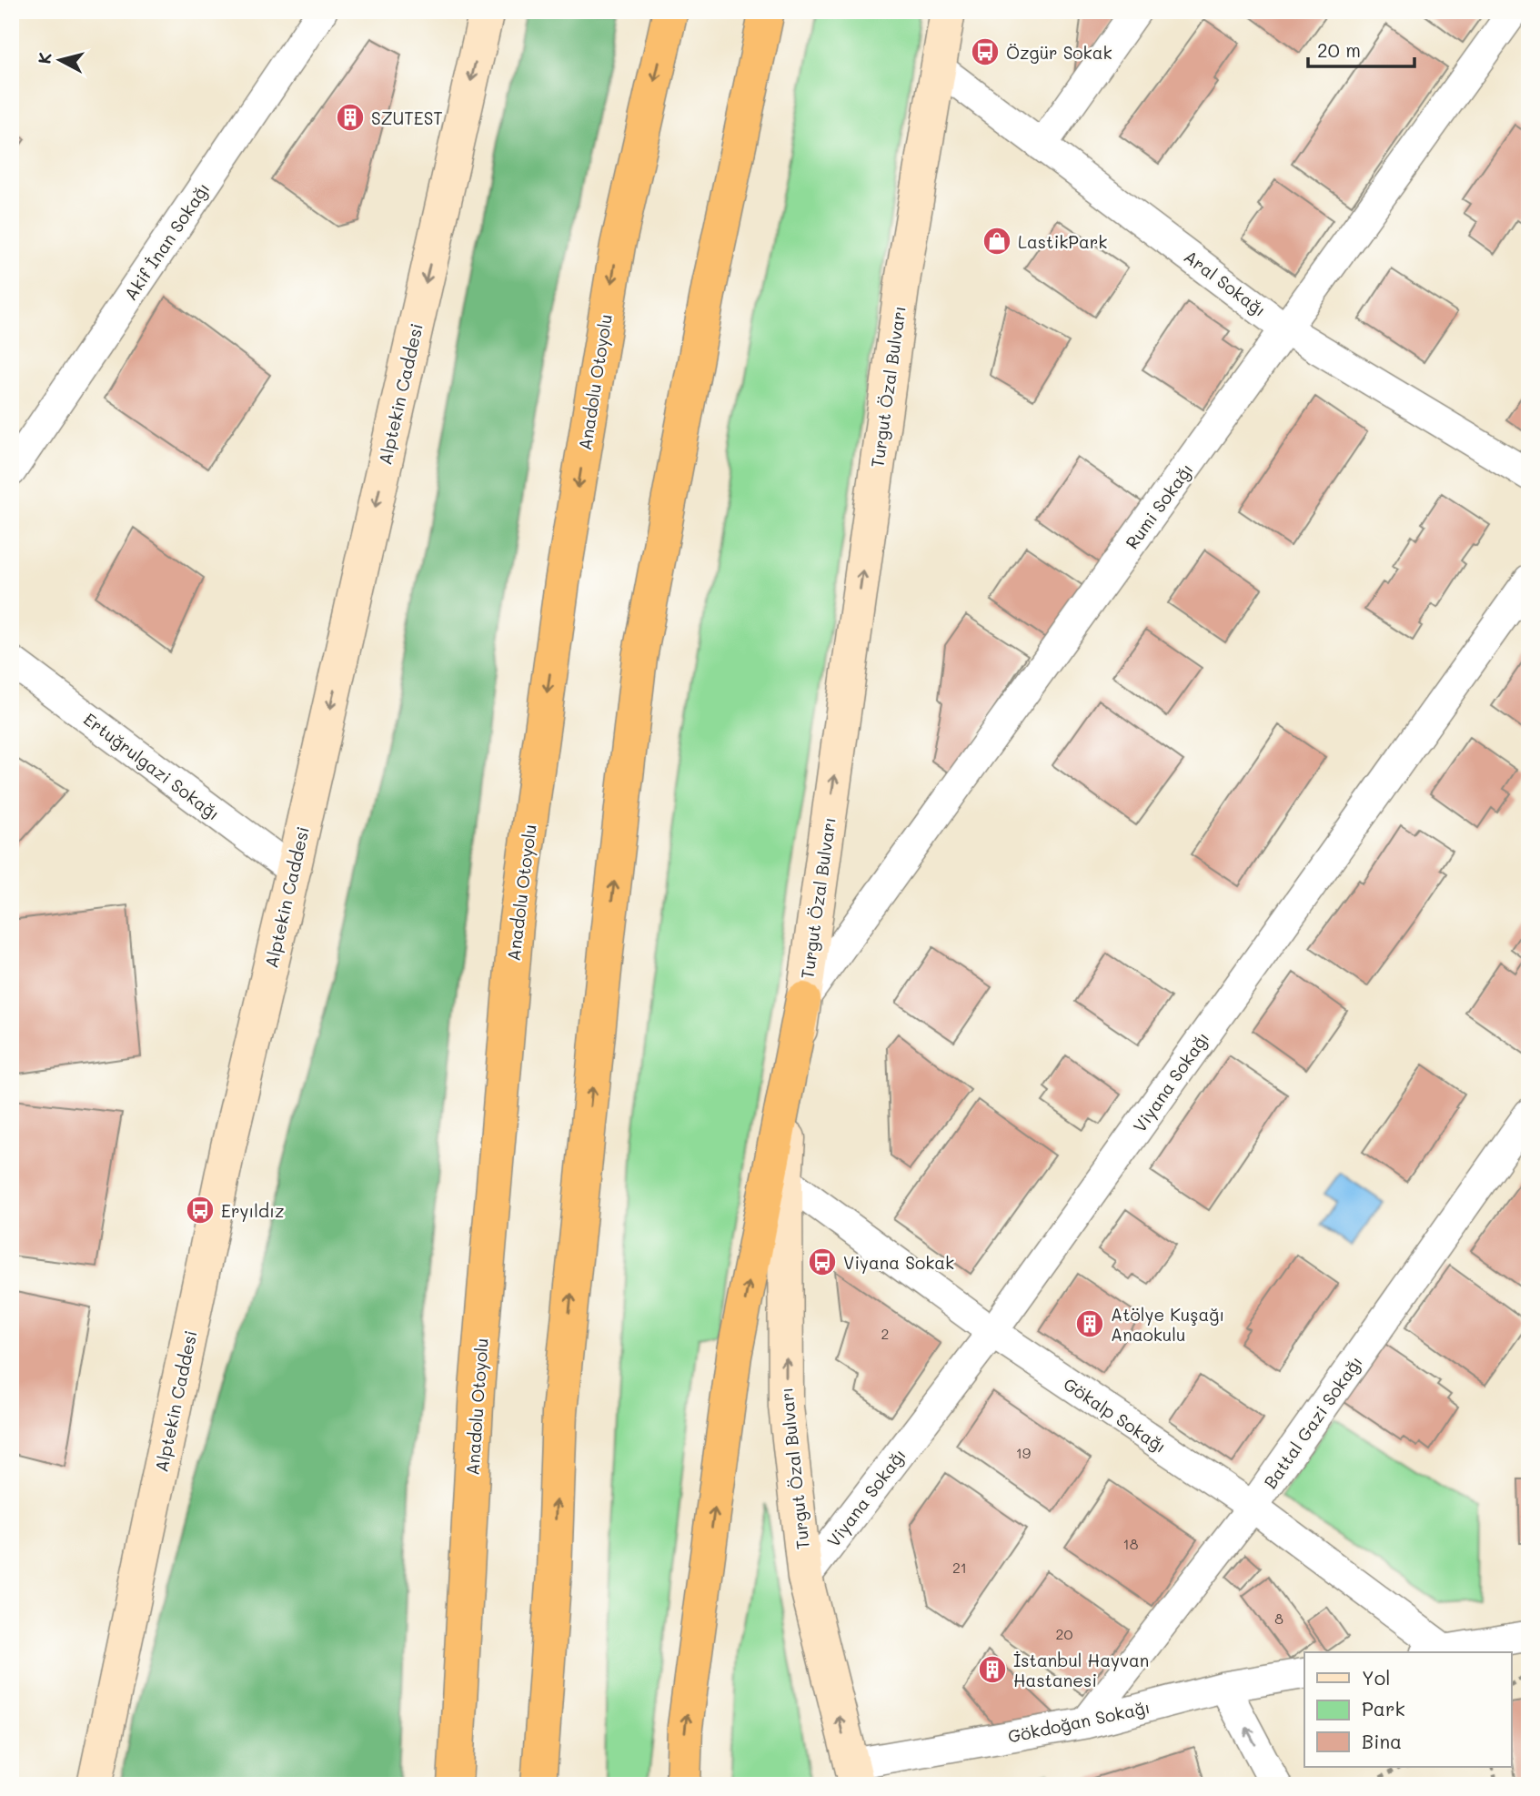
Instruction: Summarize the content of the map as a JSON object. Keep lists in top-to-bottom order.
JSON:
{
  "streets": {
    "highway": ["Anadolu Otoyolu"],
    "main road": ["Turgut Özal Bulvarı", "Alptekin Caddesi"],
    "street": [
      "Akif İnan Sokağı",
      "Aral Sokağı",
      "Rumi Sokağı",
      "Ertuğrulgazi Sokağı",
      "Viyana Sokağı",
      "Gökalp Sokağı",
      "Battal Gazi Sokağı",
      "Gökdoğan Sokağı"
    ]
  },
  "crossings": [
    ["Aral Sokağı", "Turgut Özal Bulvarı"],
    ["Aral Sokağı", "Rumi Sokağı"],
    ["Turgut Özal Bulvarı", "Rumi Sokağı"],
    ["Turgut Özal Bulvarı", "Viyana Sokağı"],
    ["Turgut Özal Bulvarı", "Gökalp Sokağı"],
    ["Turgut Özal Bulvarı", "Gökdoğan Sokağı"],
    ["Alptekin Caddesi", "Ertuğrulgazi Sokağı"],
    ["Viyana Sokağı", "Gökalp Sokağı"],
    ["Gökalp Sokağı", "Battal Gazi Sokağı"],
    ["Battal Gazi Sokağı", "Gökdoğan Sokağı"]
  ],
  "one_way": ["Turgut Özal Bulvarı", "Alptekin Caddesi"],
  "places": {
    "bus stop": ["Özgür Sokak", "Eryıldız", "Viyana Sokak"],
    "building": ["SZUTEST", "Atölye Kuşağı Anaokulu", "İstanbul Hayvan Hastanesi"],
    "shop": ["LastikPark"]
  },
  "house_numbers": [
    "2",
    "19",
    "18",
    "21",
    "8",
    "20"
  ],
  "legend": ["Yol", "Park", "Bina"],
  "scale_bar": "20 m",
  "north": "left"
}
